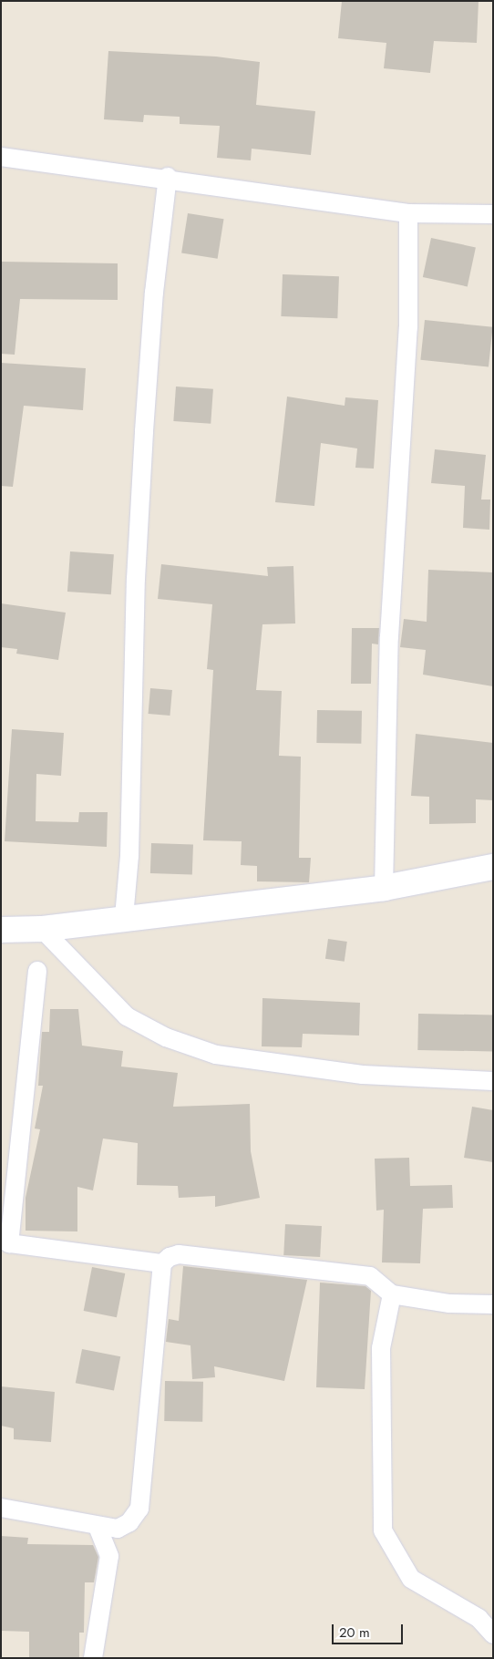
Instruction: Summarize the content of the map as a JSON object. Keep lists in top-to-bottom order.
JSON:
{
  "scale_bar": "20 m"
}
